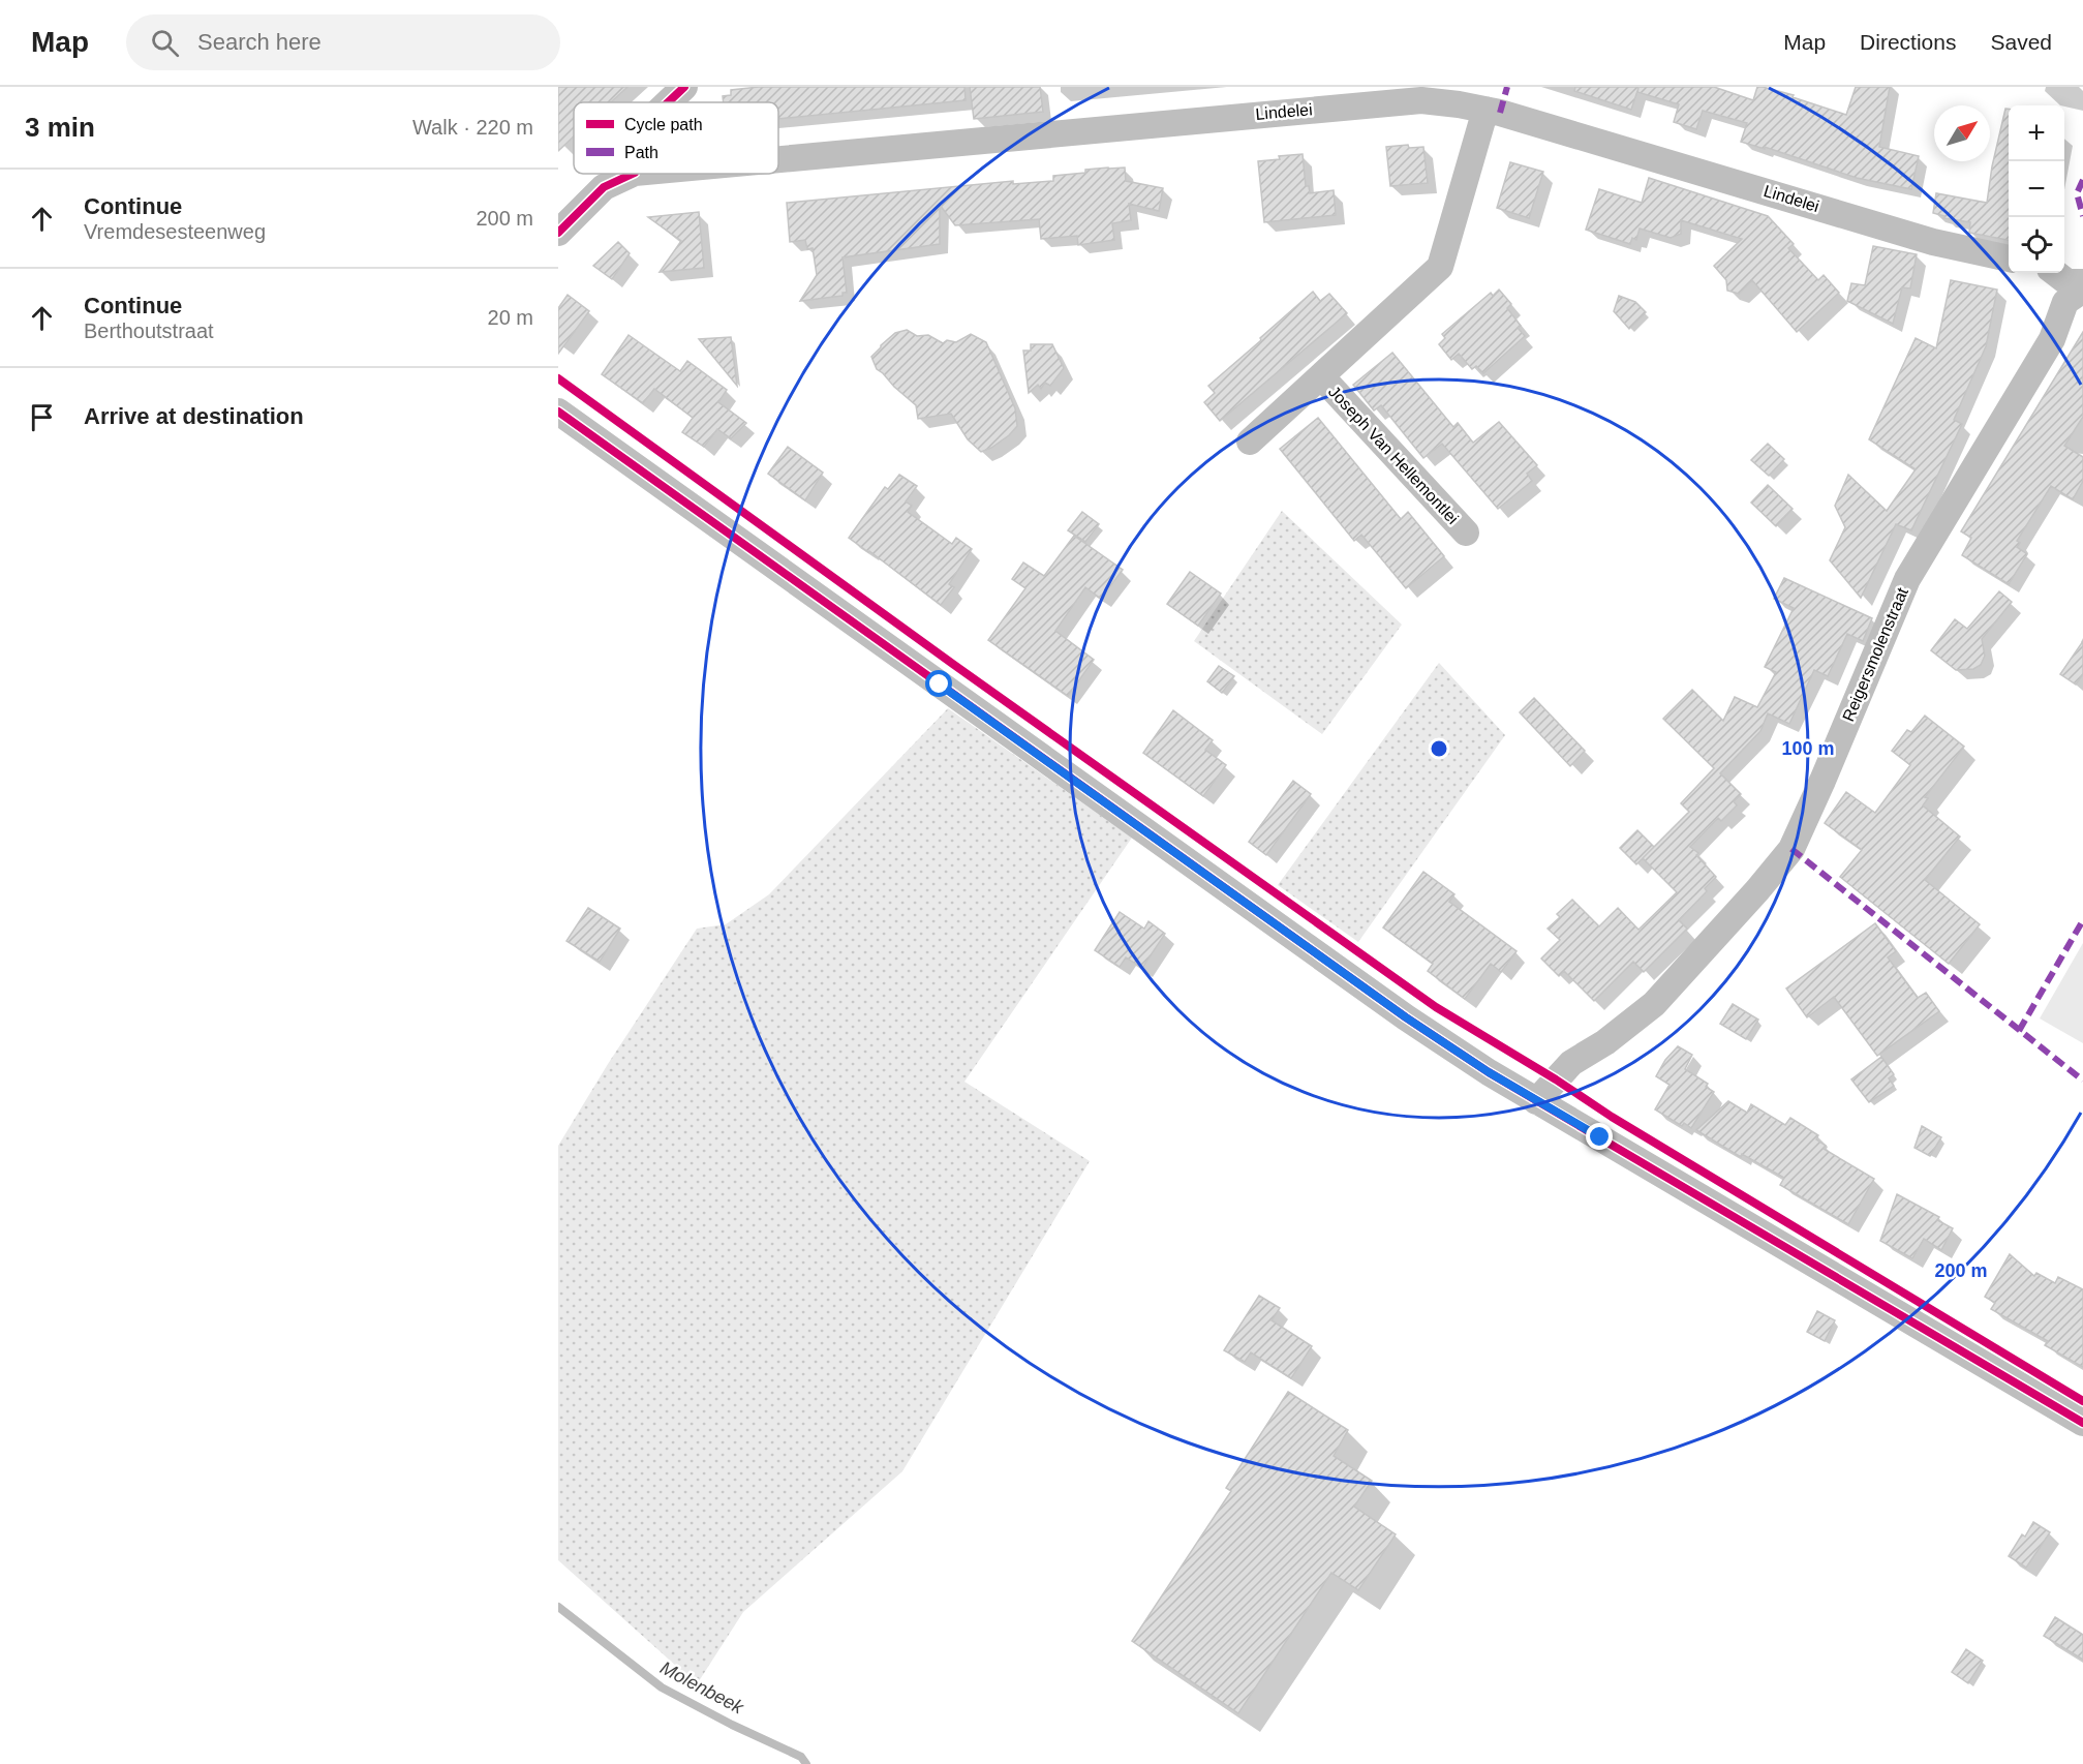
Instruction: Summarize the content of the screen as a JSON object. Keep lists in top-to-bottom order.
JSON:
{
  "streets": {
    "street": ["Lindelei", "Joseph Van Hellemontlei", "Reigersmolenstraat"]
  },
  "crossings": [
    ["Lindelei", "Joseph Van Hellemontlei"]
  ],
  "water": ["Molenbeek"],
  "legend": ["Cycle path", "Path"],
  "north": "top right",
  "page": {
    "header": "Map",
    "search": "Search here",
    "nav": ["Map", "Directions", "Saved"],
    "heading": ["3 min", "Walk · 220 m"],
    "map_buttons": ["+", "−"],
    "list": [
      ["Continue", "Vremdesesteenweg", "200 m"],
      ["Continue", "Berthoutstraat", "20 m"],
      "Arrive at destination"
    ]
  },
  "rings": ["100 m", "200 m"]
}
